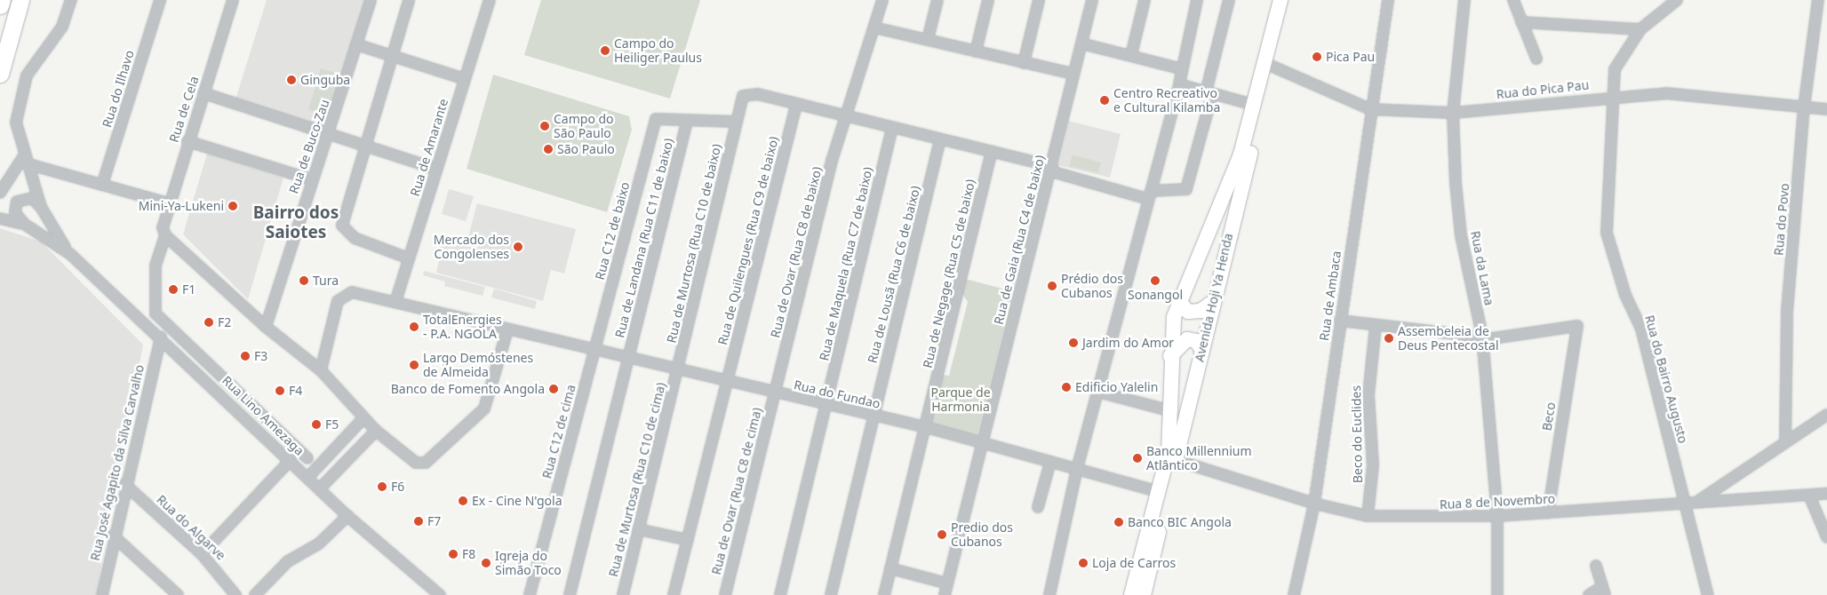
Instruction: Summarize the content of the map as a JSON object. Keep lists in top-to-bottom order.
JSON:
{
  "streets": {
    "main road": ["Avenida Hoji Ya Henda"],
    "street": [
      "Rua do Ilhavo",
      "Rua do Pica Pau",
      "Rua de Cela",
      "Rua de Buco-Zau",
      "Rua de Amarante",
      "Rua do Povo",
      "Rua C12 de baixo",
      "Rua de Landana (Rua C11 de baixo)",
      "Rua de Gaia (Rua C4 de baixo)",
      "Rua de Quilengues (Rua C9 de baixo)",
      "Rua de Murtosa (Rua C10 de baixo)",
      "Rua de Ovar (Rua C8 de baixo)",
      "Rua de Maquela (Rua C7 de baixo)",
      "Rua da Lama",
      "Rua de Negage (Rua C5 de baixo)",
      "Rua de Lousã (Rua C6 de baixo)",
      "Rua de Ambaca",
      "Rua do Bairro Augusto",
      "Rua do Fundao",
      "Rua Lino Amezaga",
      "Beco",
      "Rua C12 de cima",
      "Beco do Euclides",
      "Rua José Agapito da Silva Carvalho",
      "Rua de Murtosa (Rua C10 de cima)",
      "Rua de Ovar (Rua C8 de cima)",
      "Rua 8 de Novembro",
      "Rua do Algarve"
    ]
  },
  "crossings": [
    ["Rua do Pica Pau", "Rua do Povo"],
    ["Rua do Pica Pau", "Rua da Lama"],
    ["Rua do Pica Pau", "Rua de Ambaca"],
    ["Rua do Pica Pau", "Avenida Hoji Ya Henda"],
    ["Rua do Pica Pau", "Rua do Bairro Augusto"],
    ["Rua C12 de baixo", "Rua de Landana (Rua C11 de baixo)"],
    ["Rua C12 de baixo", "Rua do Fundao"],
    ["Rua C12 de baixo", "Rua C12 de cima"],
    ["Rua de Landana (Rua C11 de baixo)", "Rua do Fundao"],
    ["Rua de Gaia (Rua C4 de baixo)", "Rua do Fundao"],
    ["Rua de Quilengues (Rua C9 de baixo)", "Rua de Murtosa (Rua C10 de baixo)"],
    ["Rua de Quilengues (Rua C9 de baixo)", "Rua do Fundao"],
    ["Rua de Murtosa (Rua C10 de baixo)", "Rua do Fundao"],
    ["Rua de Murtosa (Rua C10 de baixo)", "Rua de Murtosa (Rua C10 de cima)"],
    ["Rua de Ovar (Rua C8 de baixo)", "Rua do Fundao"],
    ["Rua de Ovar (Rua C8 de baixo)", "Rua de Ovar (Rua C8 de cima)"],
    ["Rua de Maquela (Rua C7 de baixo)", "Rua do Fundao"],
    ["Rua da Lama", "Beco"],
    ["Rua da Lama", "Rua 8 de Novembro"],
    ["Rua de Negage (Rua C5 de baixo)", "Rua do Fundao"],
    ["Rua de Lousã (Rua C6 de baixo)", "Rua do Fundao"],
    ["Rua de Ambaca", "Rua 8 de Novembro"],
    ["Avenida Hoji Ya Henda", "Rua do Fundao"],
    ["Avenida Hoji Ya Henda", "Rua 8 de Novembro"],
    ["Rua do Bairro Augusto", "Rua 8 de Novembro"],
    ["Rua do Fundao", "Rua C12 de cima"],
    ["Rua do Fundao", "Rua de Murtosa (Rua C10 de cima)"],
    ["Rua do Fundao", "Rua de Ovar (Rua C8 de cima)"],
    ["Rua Lino Amezaga", "Rua José Agapito da Silva Carvalho"],
    ["Beco", "Rua 8 de Novembro"],
    ["Beco do Euclides", "Rua 8 de Novembro"],
    ["Rua José Agapito da Silva Carvalho", "Rua do Algarve"]
  ],
  "districts": ["Bairro dos Saiotes"],
  "parks": ["Parque de Harmonia"],
  "places": [
    "Campo do Heiliger Paulus",
    "Pica Pau",
    "Ginguba",
    "Centro Recreativo e Cultural Kilamba",
    "Campo do São Paulo",
    "São Paulo",
    "Mini-Ya-Lukeni",
    "Mercado dos Congolenses",
    "Tura",
    "Sonangol",
    "Prédio dos Cubanos",
    "F1",
    "F2",
    "TotalEnergies - P.A. NGOLA",
    "Assembeleia de Deus Pentecostal",
    "Jardim do Amor",
    "F3",
    "Largo Demóstenes de Almeida",
    "Edificio Yalelin",
    "Banco de Fomento Angola",
    "F4",
    "F5",
    "Banco Millennium Atlântico",
    "F6",
    "Ex - Cine N'gola",
    "F7",
    "Banco BIC Angola",
    "Predio dos Cubanos",
    "F8",
    "Igreja do Simão Toco",
    "Loja de Carros"
  ]
}
